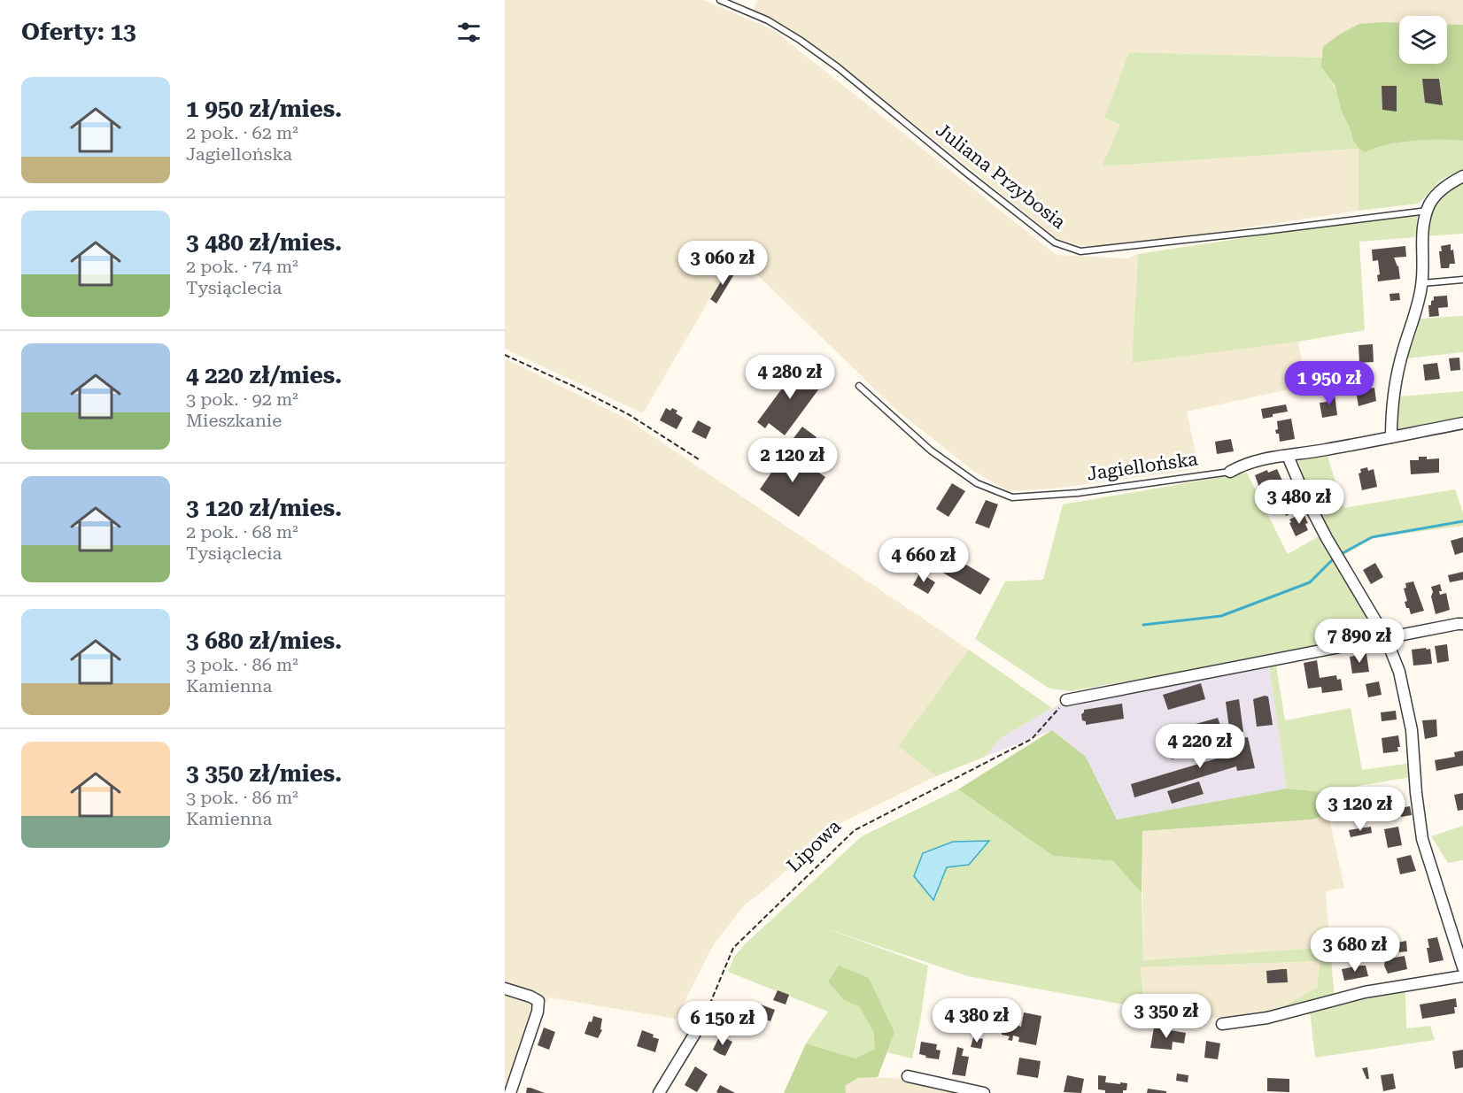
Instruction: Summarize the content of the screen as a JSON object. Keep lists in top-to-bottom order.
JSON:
{
  "streets": {
    "street": ["Jagiellońska"],
    "lane": ["Juliana Przybosia"],
    "path": ["Lipowa"]
  },
  "page": {
    "heading": "Oferty: 13",
    "list": [
      {
        "name": "1 950 zł/mies.",
        "note": "2 pok. · 62 m² · Jagiellońska"
      },
      {
        "name": "3 480 zł/mies.",
        "note": "2 pok. · 74 m² · Tysiąclecia"
      },
      {
        "name": "4 220 zł/mies.",
        "note": "3 pok. · 92 m² · Mieszkanie"
      },
      {
        "name": "3 120 zł/mies.",
        "note": "2 pok. · 68 m² · Tysiąclecia"
      },
      {
        "name": "3 680 zł/mies.",
        "note": "3 pok. · 86 m² · Kamienna"
      },
      {
        "name": "3 350 zł/mies.",
        "note": "3 pok. · 86 m² · Kamienna"
      }
    ],
    "price": [
      "3 060 zł",
      "4 280 zł",
      "1 950 zł",
      "2 120 zł",
      "3 480 zł",
      "4 660 zł",
      "7 890 zł",
      "4 220 zł",
      "3 120 zł",
      "3 680 zł",
      "3 350 zł",
      "4 380 zł",
      "6 150 zł"
    ]
  }
}
